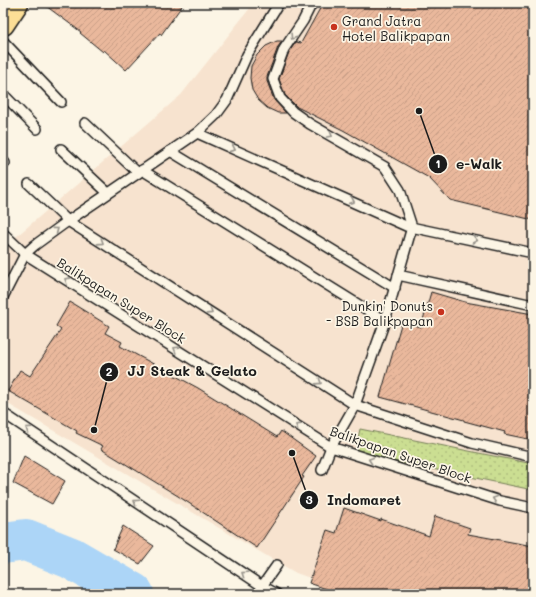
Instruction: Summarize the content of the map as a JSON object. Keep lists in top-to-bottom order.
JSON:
{
  "streets": {
    "lane": ["Balikpapan Super Block"]
  },
  "places": [
    "Grand Jatra Hotel Balikpapan",
    "e-Walk",
    "Dunkin' Donuts - BSB Balikpapan",
    "JJ Steak & Gelato",
    "Indomaret"
  ]
}
